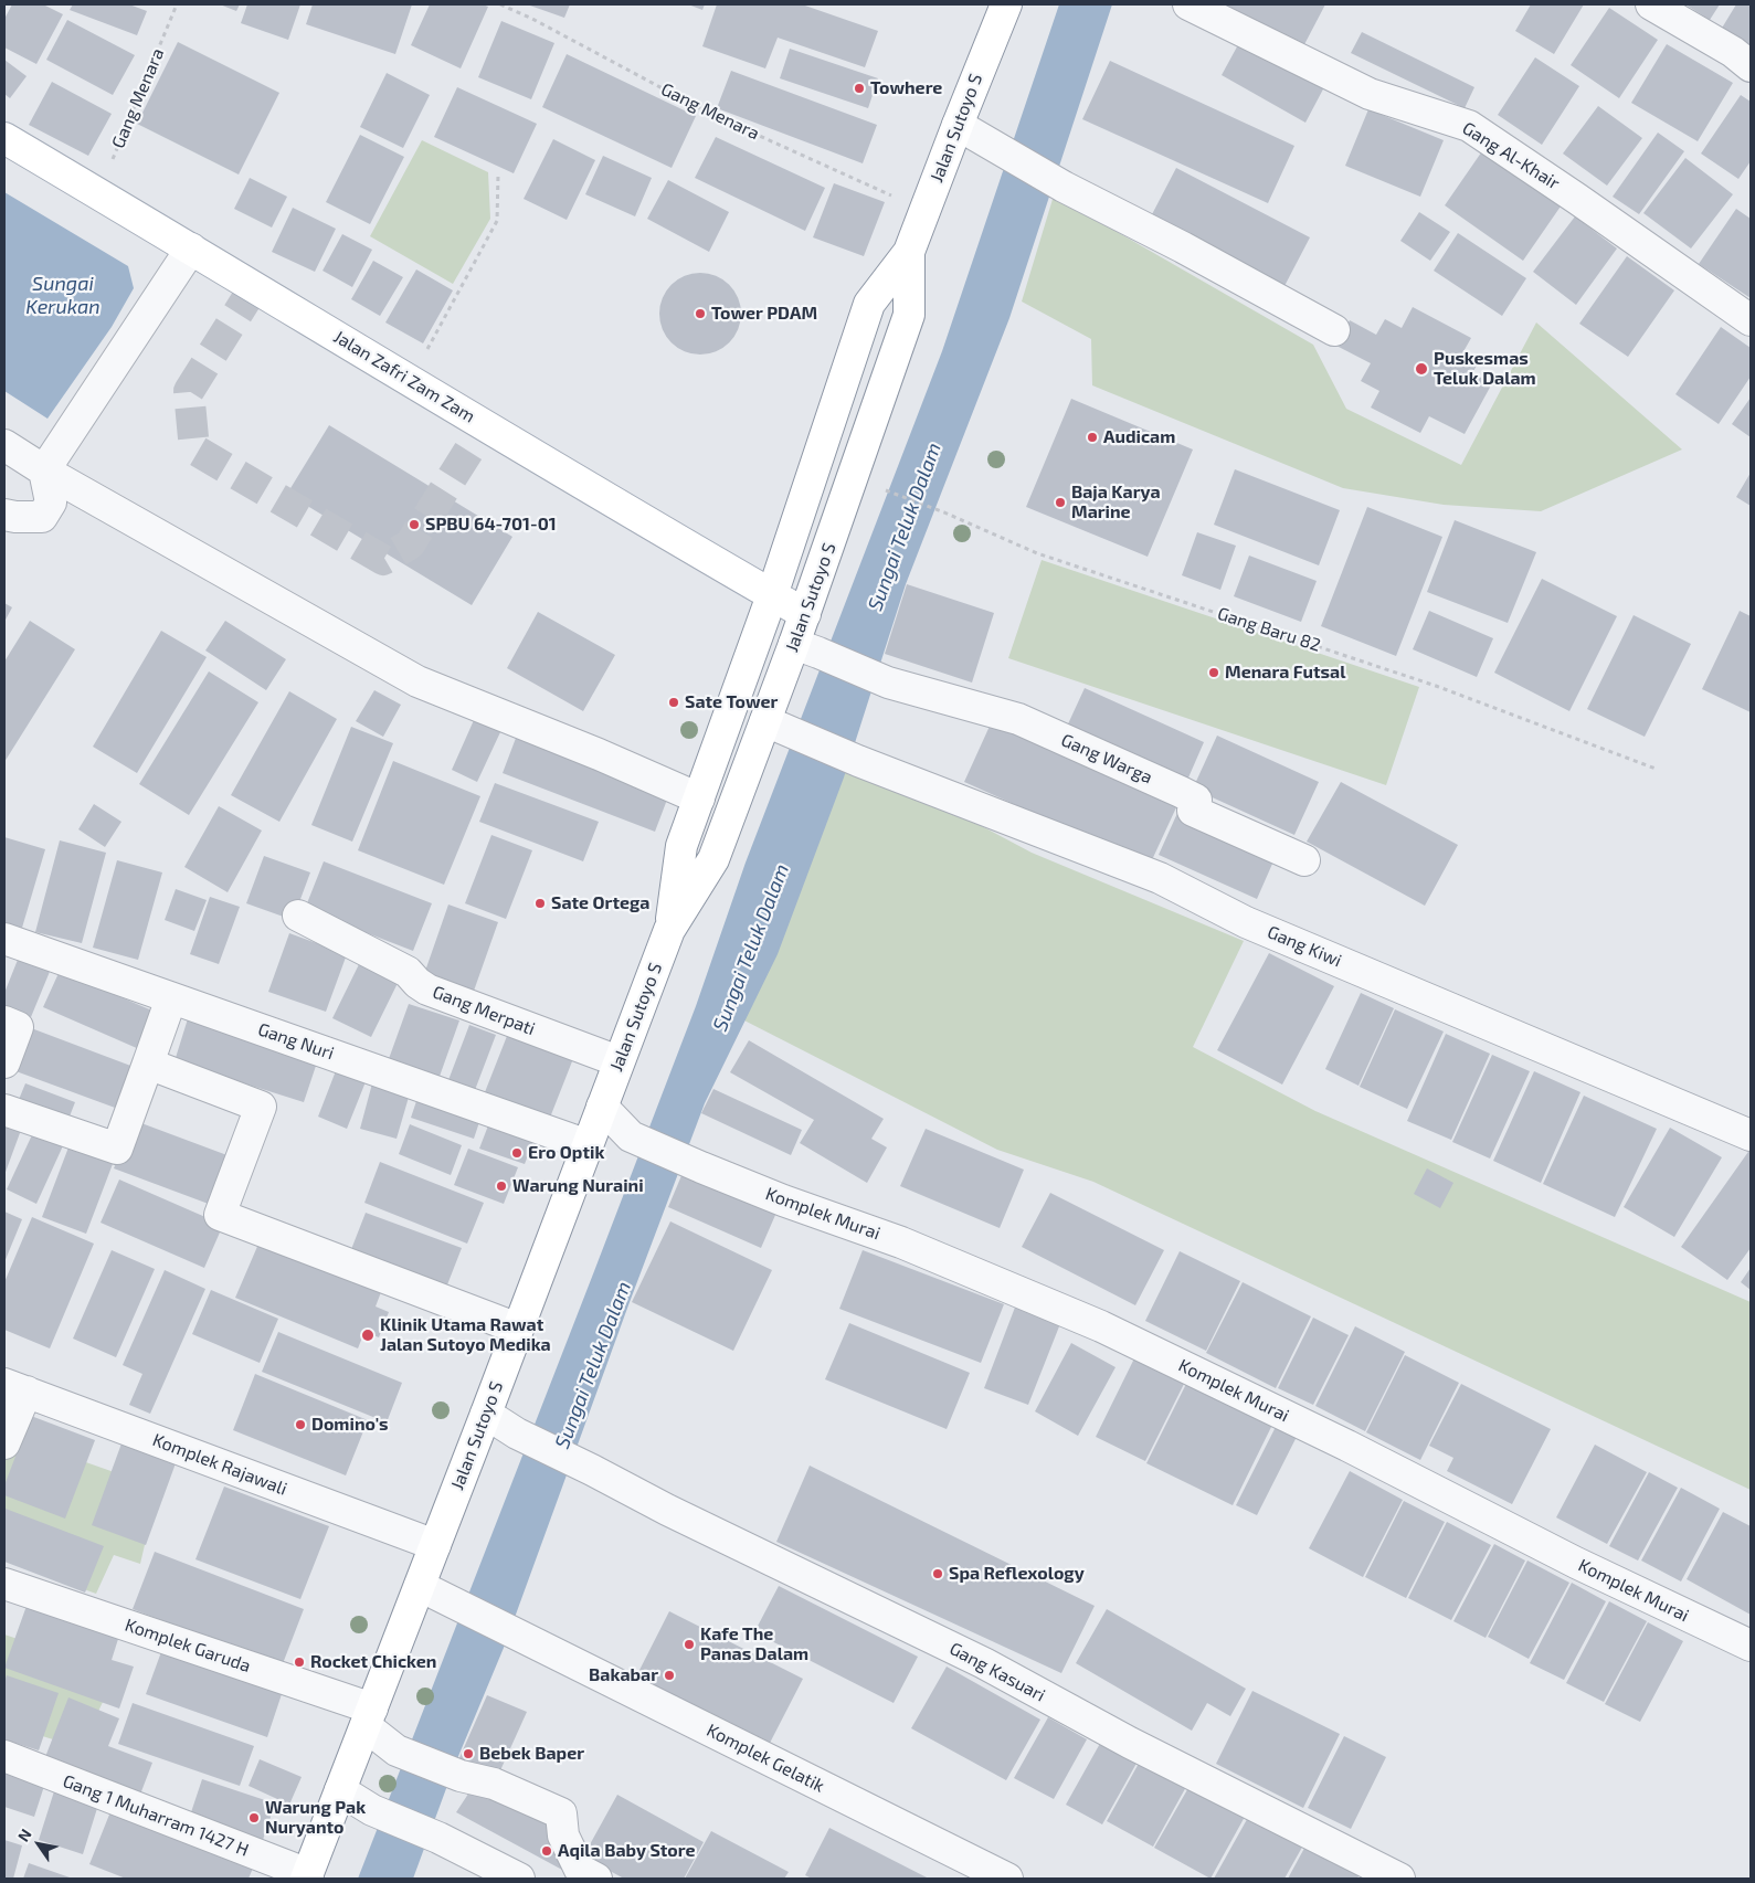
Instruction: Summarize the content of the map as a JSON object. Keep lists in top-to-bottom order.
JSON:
{
  "streets": {
    "main road": ["Jalan Sutoyo S", "Jalan Zafri Zam Zam"],
    "street": [
      "Gang Al-Khair",
      "Gang Warga",
      "Gang Kiwi",
      "Gang Merpati",
      "Gang Nuri",
      "Komplek Murai",
      "Komplek Rajawali",
      "Komplek Garuda",
      "Gang Kasuari",
      "Komplek Gelatik",
      "Gang 1 Muharram 1427 H"
    ],
    "path": ["Gang Menara", "Gang Baru 82"]
  },
  "crossings": [
    ["Gang Menara", "Jalan Sutoyo S"],
    ["Gang Menara", "Jalan Zafri Zam Zam"],
    ["Jalan Sutoyo S", "Jalan Zafri Zam Zam"],
    ["Jalan Sutoyo S", "Gang Warga"],
    ["Jalan Sutoyo S", "Gang Kiwi"],
    ["Jalan Sutoyo S", "Gang Merpati"],
    ["Jalan Sutoyo S", "Gang Nuri"],
    ["Jalan Sutoyo S", "Komplek Murai"],
    ["Jalan Sutoyo S", "Komplek Rajawali"],
    ["Jalan Sutoyo S", "Komplek Garuda"],
    ["Jalan Sutoyo S", "Gang Kasuari"],
    ["Jalan Sutoyo S", "Komplek Gelatik"],
    ["Jalan Sutoyo S", "Gang 1 Muharram 1427 H"]
  ],
  "water": ["Sungai Kerukan", "Sungai Teluk Dalam"],
  "places": [
    "Towhere",
    "Tower PDAM",
    "Puskesmas Teluk Dalam",
    "Audicam",
    "Baja Karya Marine",
    "SPBU 64-701-01",
    "Menara Futsal",
    "Sate Tower",
    "Sate Ortega",
    "Ero Optik",
    "Warung Nuraini",
    "Klinik Utama Rawat Jalan Sutoyo Medika",
    "Domino's",
    "Spa Reflexology",
    "Kafe The Panas Dalam",
    "Rocket Chicken",
    "Bakabar",
    "Bebek Baper",
    "Warung Pak Nuryanto",
    "Aqila Baby Store"
  ],
  "north": "top left"
}
